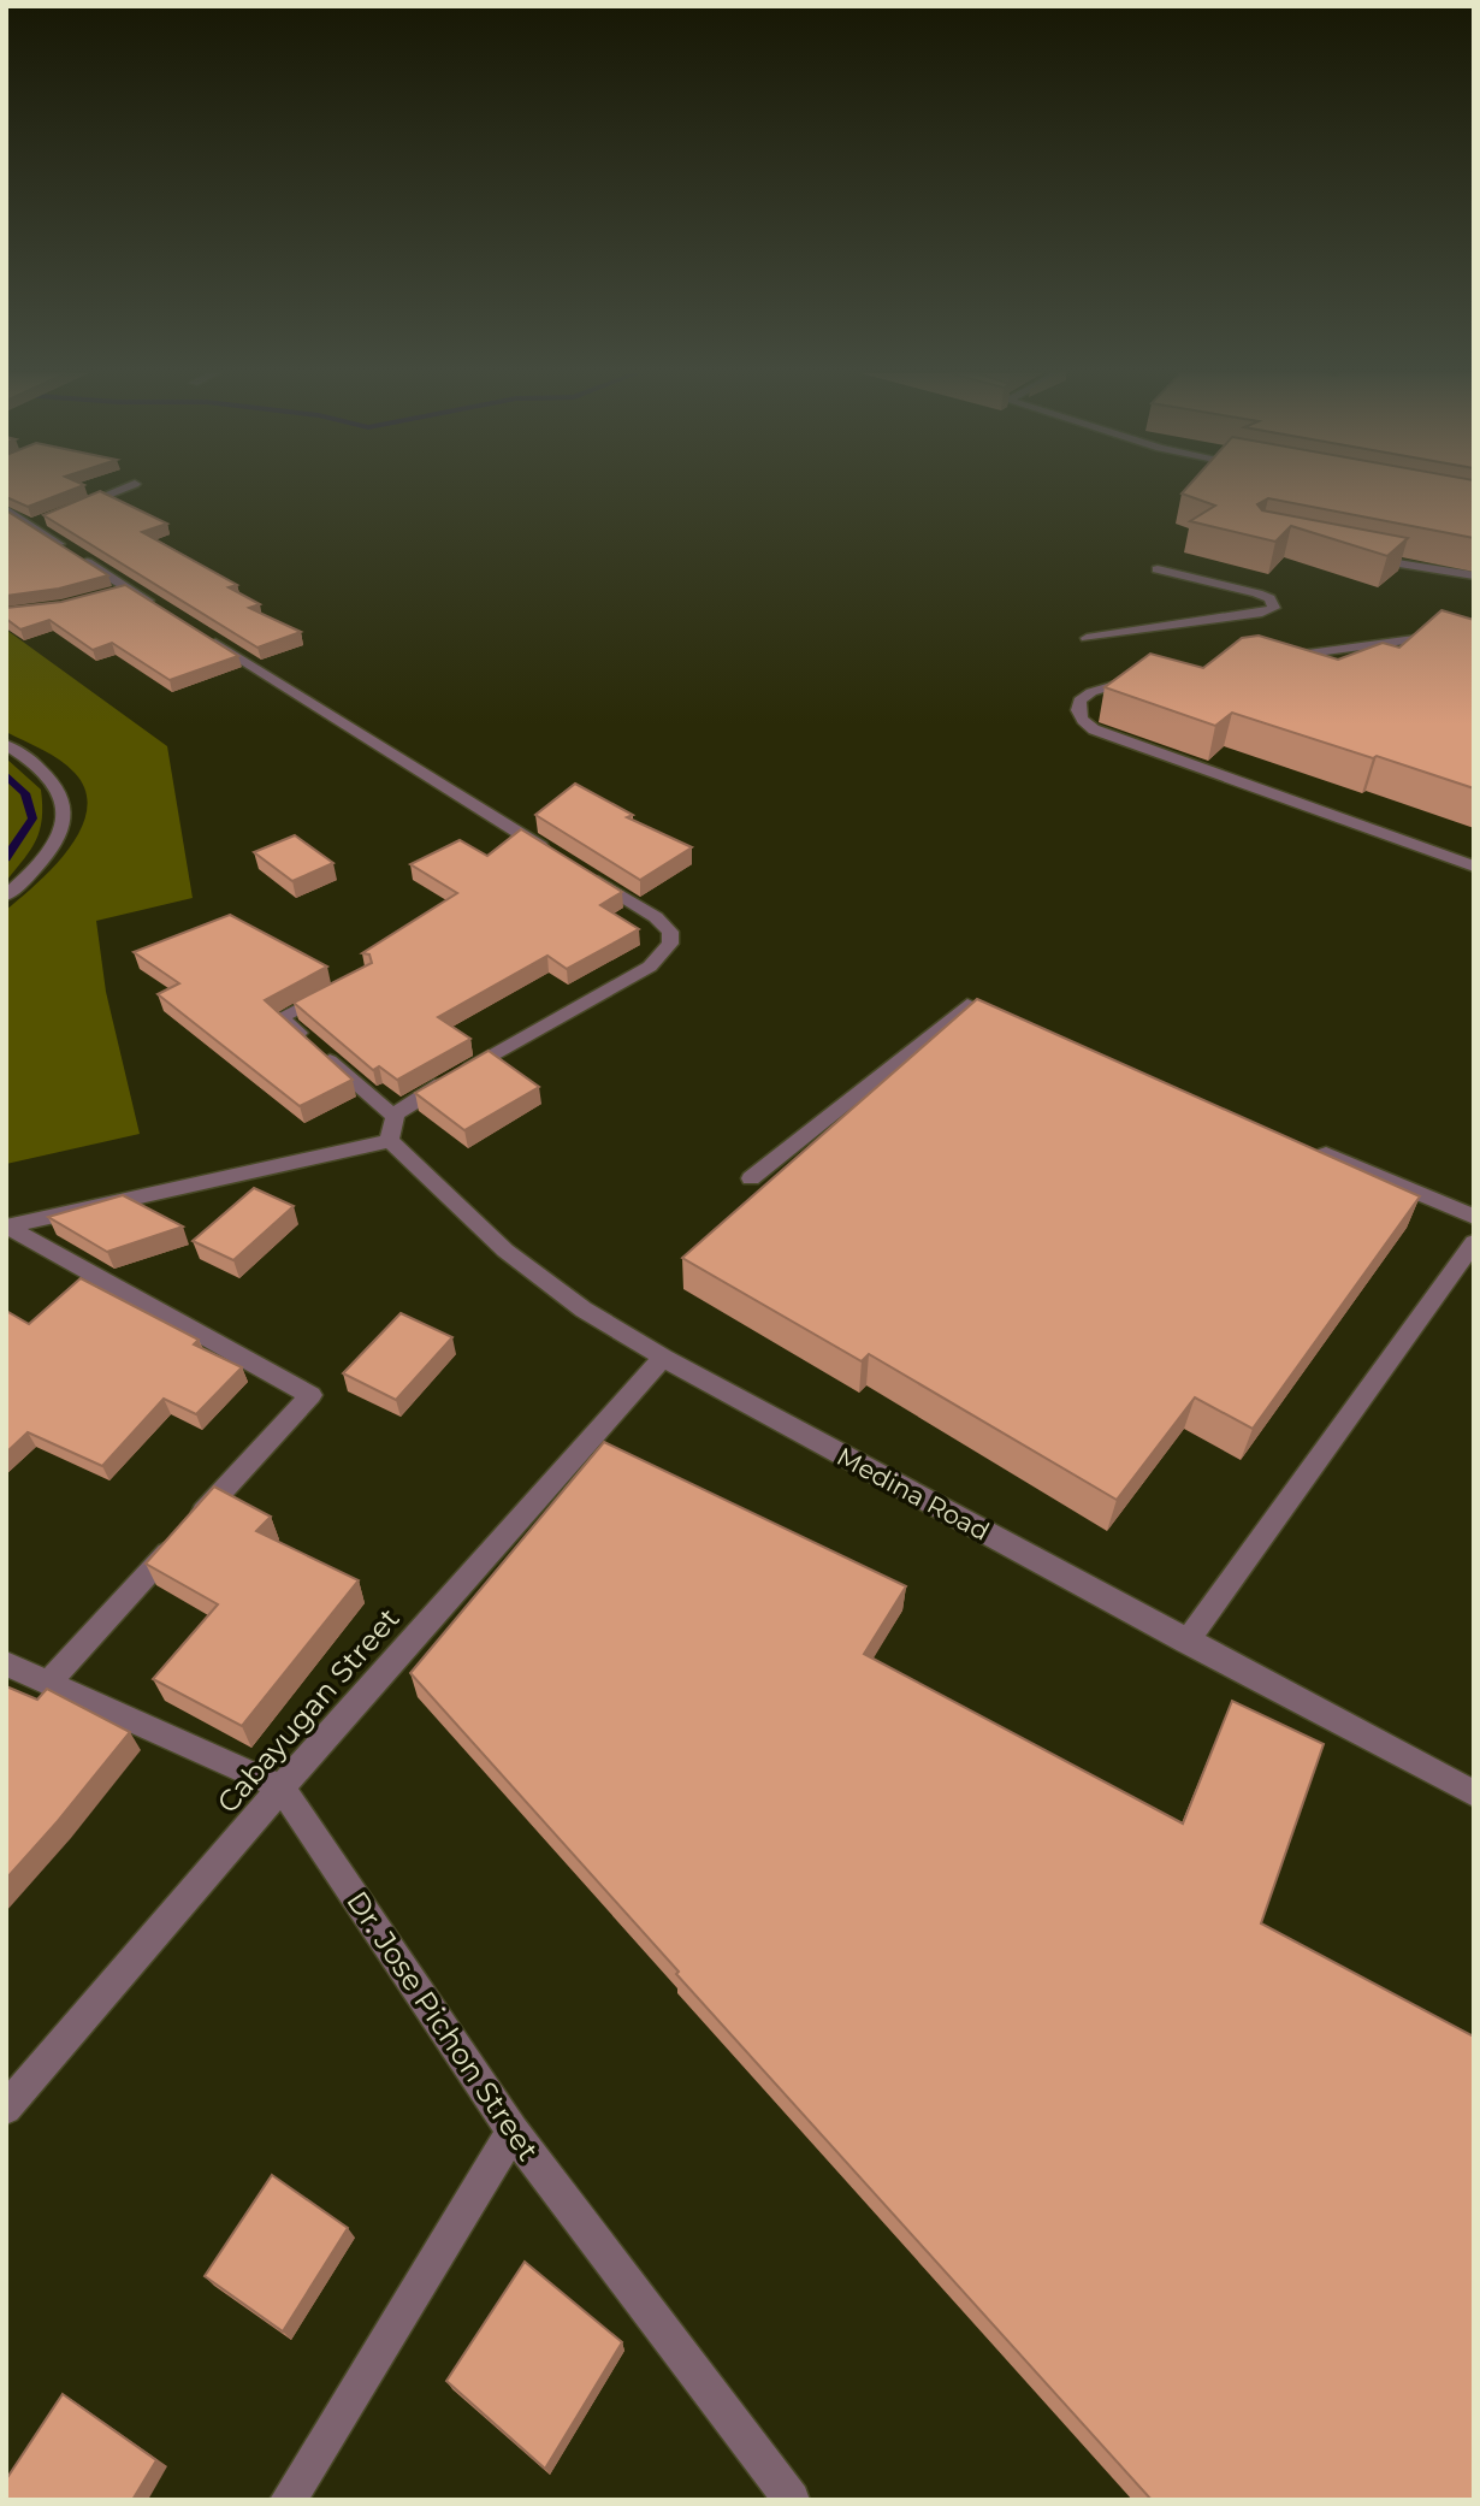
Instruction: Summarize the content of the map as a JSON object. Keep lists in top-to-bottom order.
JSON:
{
  "streets": {
    "street": ["Medina Road", "Cabayugan Street", "Dr. Jose Pichon Street"]
  },
  "crossings": [
    ["Medina Road", "Cabayugan Street"],
    ["Cabayugan Street", "Dr. Jose Pichon Street"]
  ]
}
